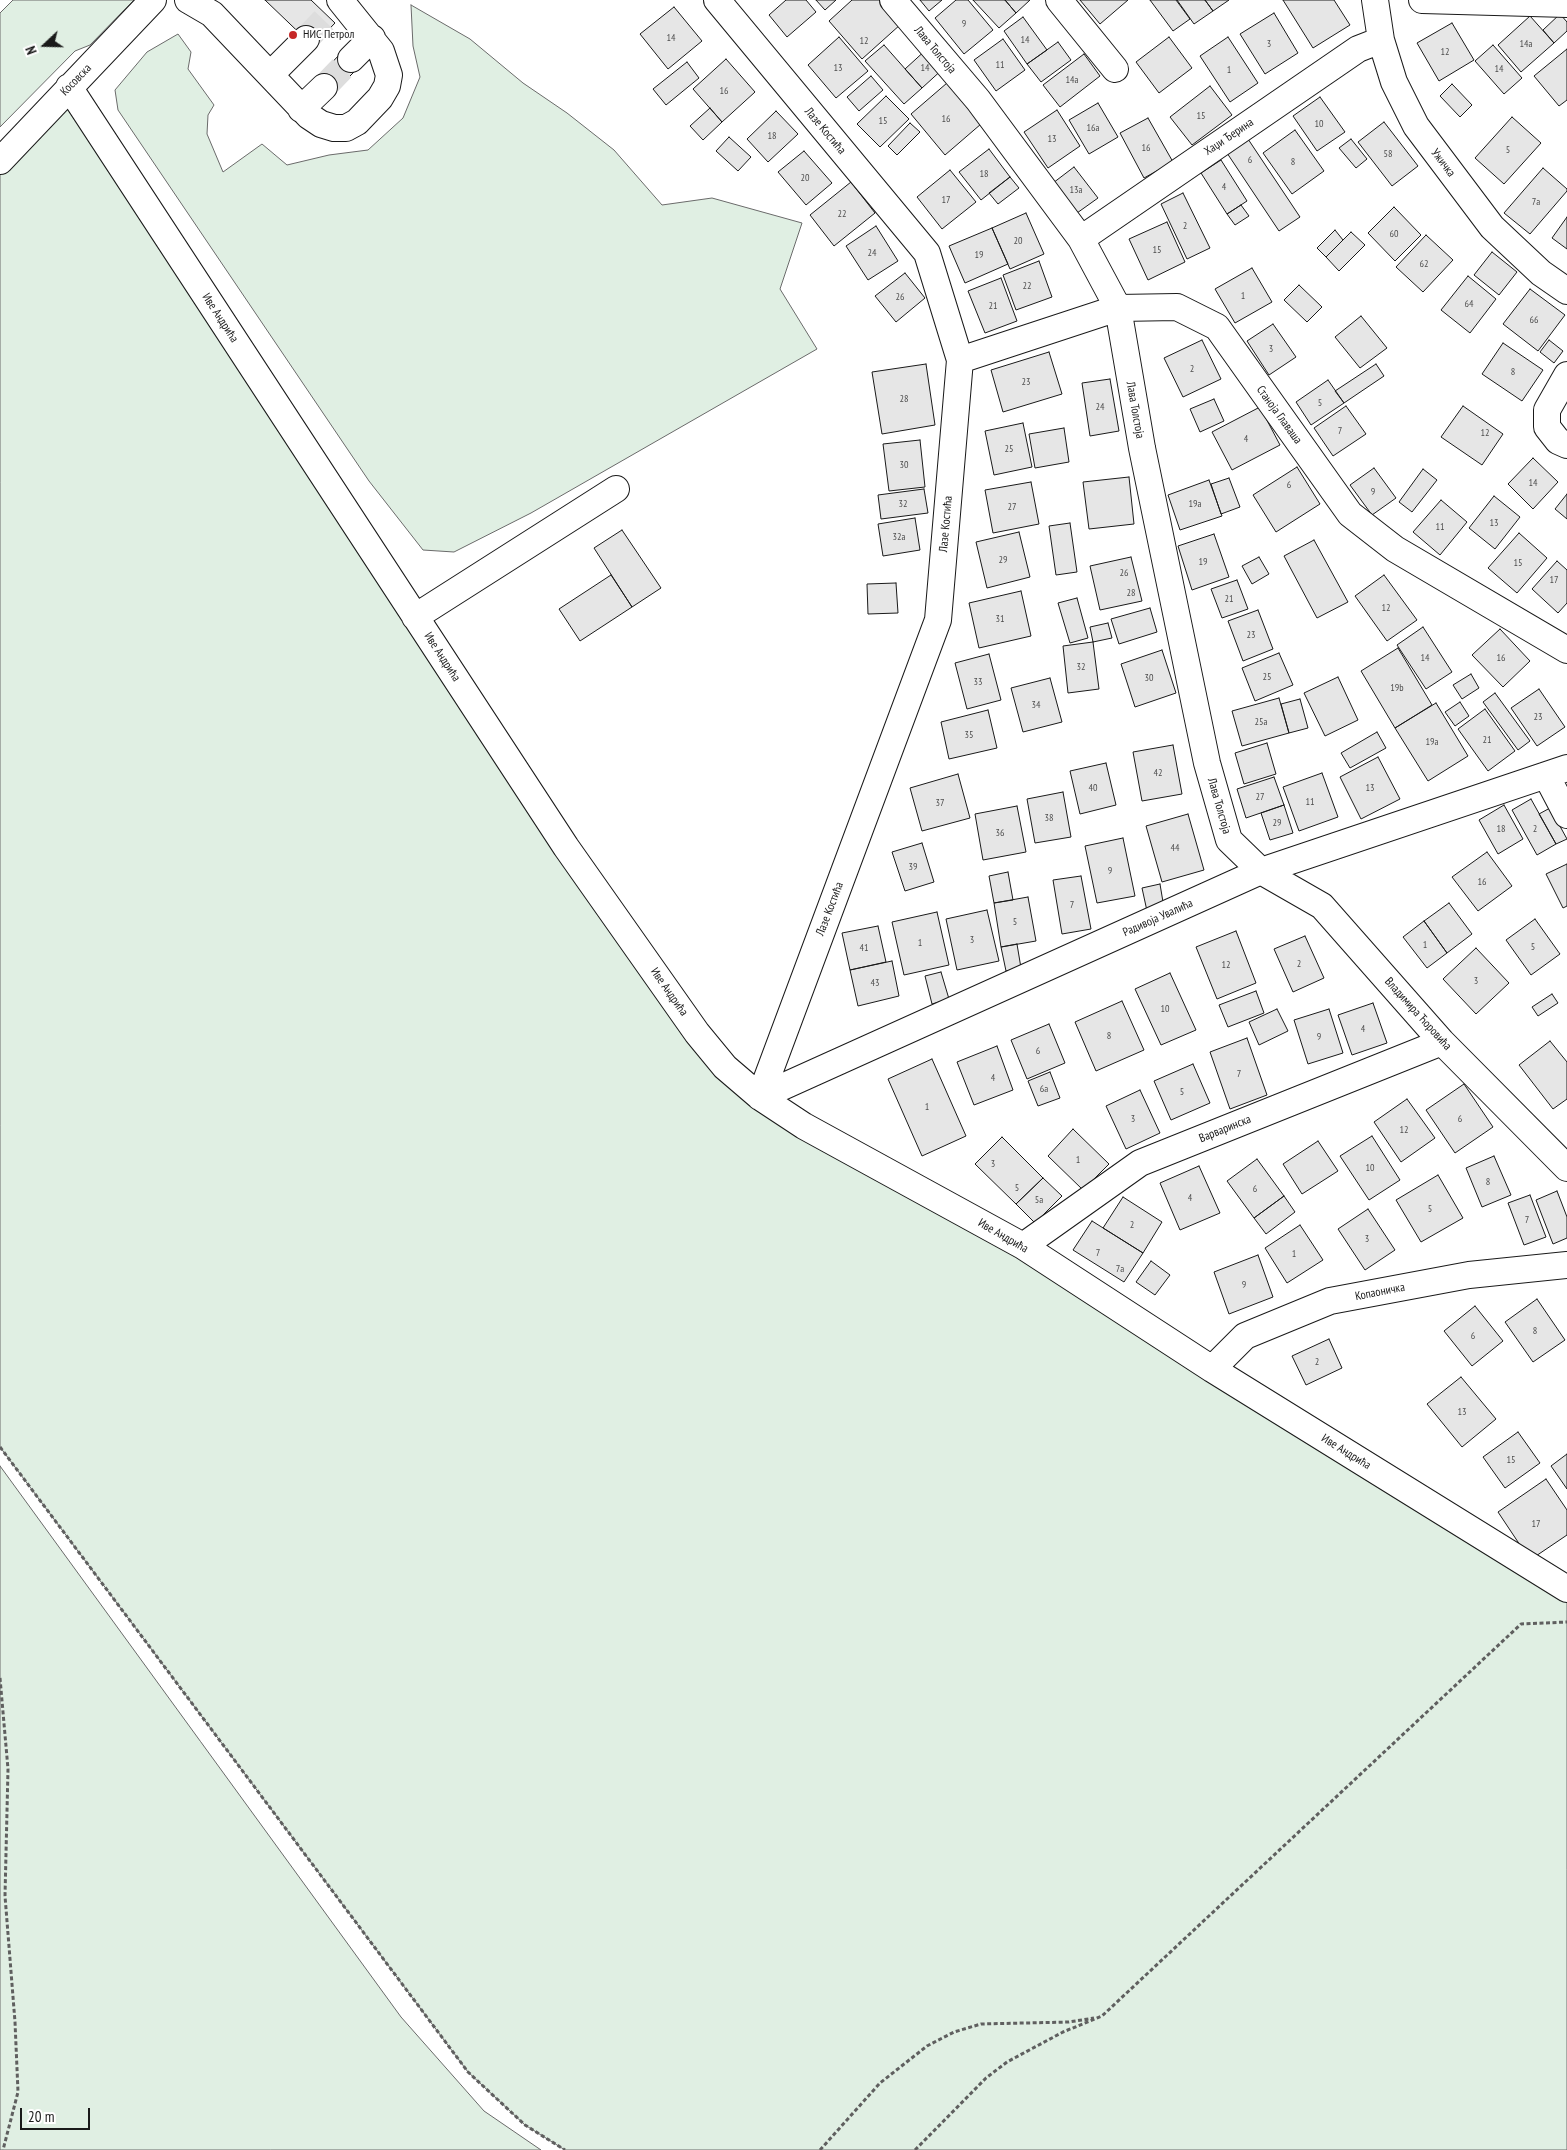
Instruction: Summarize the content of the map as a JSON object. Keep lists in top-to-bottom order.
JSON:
{
  "streets": {
    "street": [
      "Лава Толстоја",
      "Косовска",
      "Лазе Костића",
      "Хаџи Ђерина",
      "Ужичка",
      "Иве Андрића",
      "Станоја Главаша",
      "Радивоја Увалића",
      "Владимира Ћоровића",
      "Варваринска",
      "Копаоничка"
    ]
  },
  "crossings": [
    ["Лава Толстоја", "Хаџи Ђерина"],
    ["Лава Толстоја", "Станоја Главаша"],
    ["Лава Толстоја", "Радивоја Увалића"],
    ["Лава Толстоја", "Владимира Ћоровића"],
    ["Косовска", "Иве Андрића"],
    ["Лазе Костића", "Иве Андрића"],
    ["Лазе Костића", "Станоја Главаша"],
    ["Лазе Костића", "Радивоја Увалића"],
    ["Хаџи Ђерина", "Ужичка"],
    ["Иве Андрића", "Радивоја Увалића"],
    ["Иве Андрића", "Варваринска"],
    ["Иве Андрића", "Копаоничка"],
    ["Радивоја Увалића", "Владимира Ћоровића"],
    ["Владимира Ћоровића", "Варваринска"]
  ],
  "places": ["НИС Петрол"],
  "house_numbers": [
    "9",
    "14",
    "14",
    "12",
    "3",
    "14a",
    "12",
    "11",
    "13",
    "14",
    "14",
    "1",
    "14a",
    "16",
    "15",
    "16",
    "15",
    "10",
    "16a",
    "18",
    "13",
    "16",
    "5",
    "58",
    "6",
    "8",
    "18",
    "20",
    "4",
    "13a",
    "17",
    "7a",
    "22",
    "2",
    "60",
    "20",
    "15",
    "24",
    "19",
    "62",
    "22",
    "1",
    "26",
    "64",
    "21",
    "66",
    "3",
    "2",
    "8",
    "23",
    "28",
    "5",
    "24",
    "7",
    "12",
    "4",
    "25",
    "30",
    "14",
    "6",
    "9",
    "32",
    "19a",
    "27",
    "13",
    "11",
    "32a",
    "29",
    "19",
    "15",
    "26",
    "17",
    "28",
    "21",
    "12",
    "31",
    "23",
    "14",
    "16",
    "32",
    "25",
    "30",
    "33",
    "19b",
    "34",
    "23",
    "25a",
    "35",
    "21",
    "19a",
    "42",
    "40",
    "13",
    "27",
    "11",
    "37",
    "38",
    "29",
    "18",
    "2",
    "36",
    "44",
    "39",
    "9",
    "16",
    "7",
    "5",
    "3",
    "1",
    "1",
    "5",
    "41",
    "2",
    "12",
    "3",
    "43",
    "10",
    "4",
    "8",
    "9",
    "6",
    "7",
    "4",
    "6a",
    "5",
    "1",
    "3",
    "6",
    "12",
    "1",
    "3",
    "10",
    "8",
    "5",
    "6",
    "4",
    "5a",
    "5",
    "7",
    "2",
    "3",
    "7",
    "1",
    "7a",
    "9",
    "8",
    "6",
    "2",
    "13",
    "15",
    "17"
  ],
  "scale_bar": "20 m",
  "north": "left"
}
